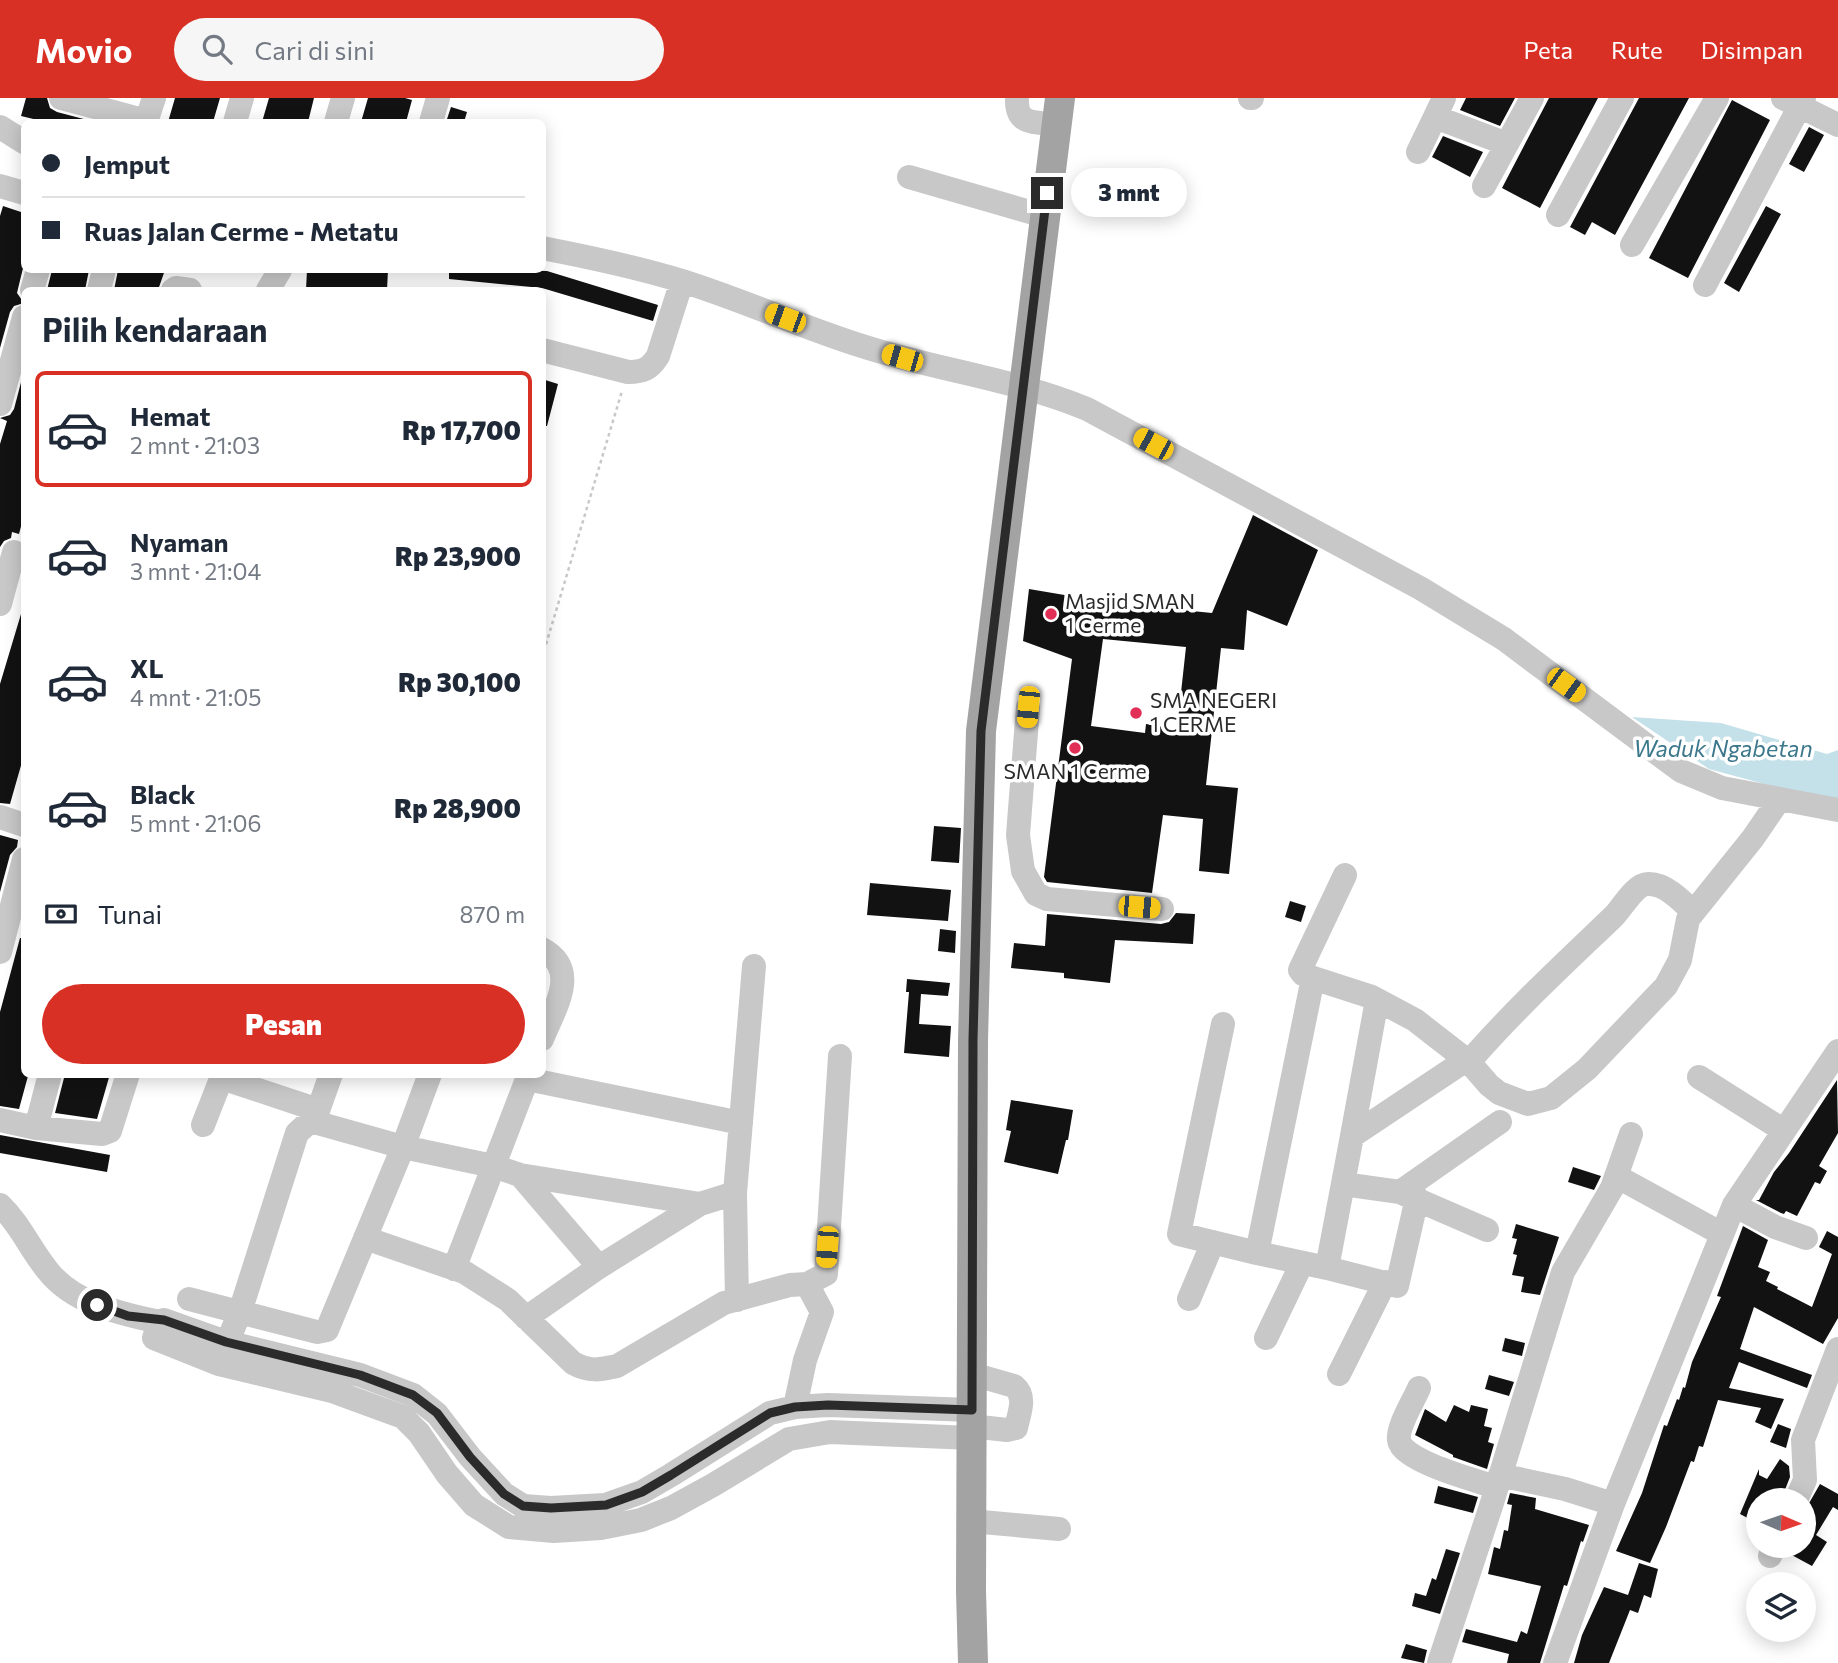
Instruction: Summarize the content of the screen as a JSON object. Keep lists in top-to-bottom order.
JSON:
{
  "water": ["Waduk Ngabetan"],
  "places": ["Masjid SMAN 1 Cerme", "SMA NEGERI 1 CERME", "SMAN 1 Cerme"],
  "north": "right",
  "page": {
    "header": "Movio",
    "search": "Cari di sini",
    "nav": ["Peta", "Rute", "Disimpan"],
    "banner": ["Jemput", "Ruas Jalan Cerme - Metatu"],
    "bubble": "3 mnt",
    "heading": "Pilih kendaraan",
    "list": [
      {
        "name": "Hemat",
        "note": "2 mnt · 21:03",
        "value": "Rp 17,700"
      },
      {
        "name": "Nyaman",
        "note": "3 mnt · 21:04",
        "value": "Rp 23,900"
      },
      {
        "name": "XL",
        "note": "4 mnt · 21:05",
        "value": "Rp 30,100"
      },
      {
        "name": "Black",
        "note": "5 mnt · 21:06",
        "value": "Rp 28,900"
      }
    ],
    "pay": ["Tunai", "870 m"],
    "buttons": "Pesan"
  }
}
